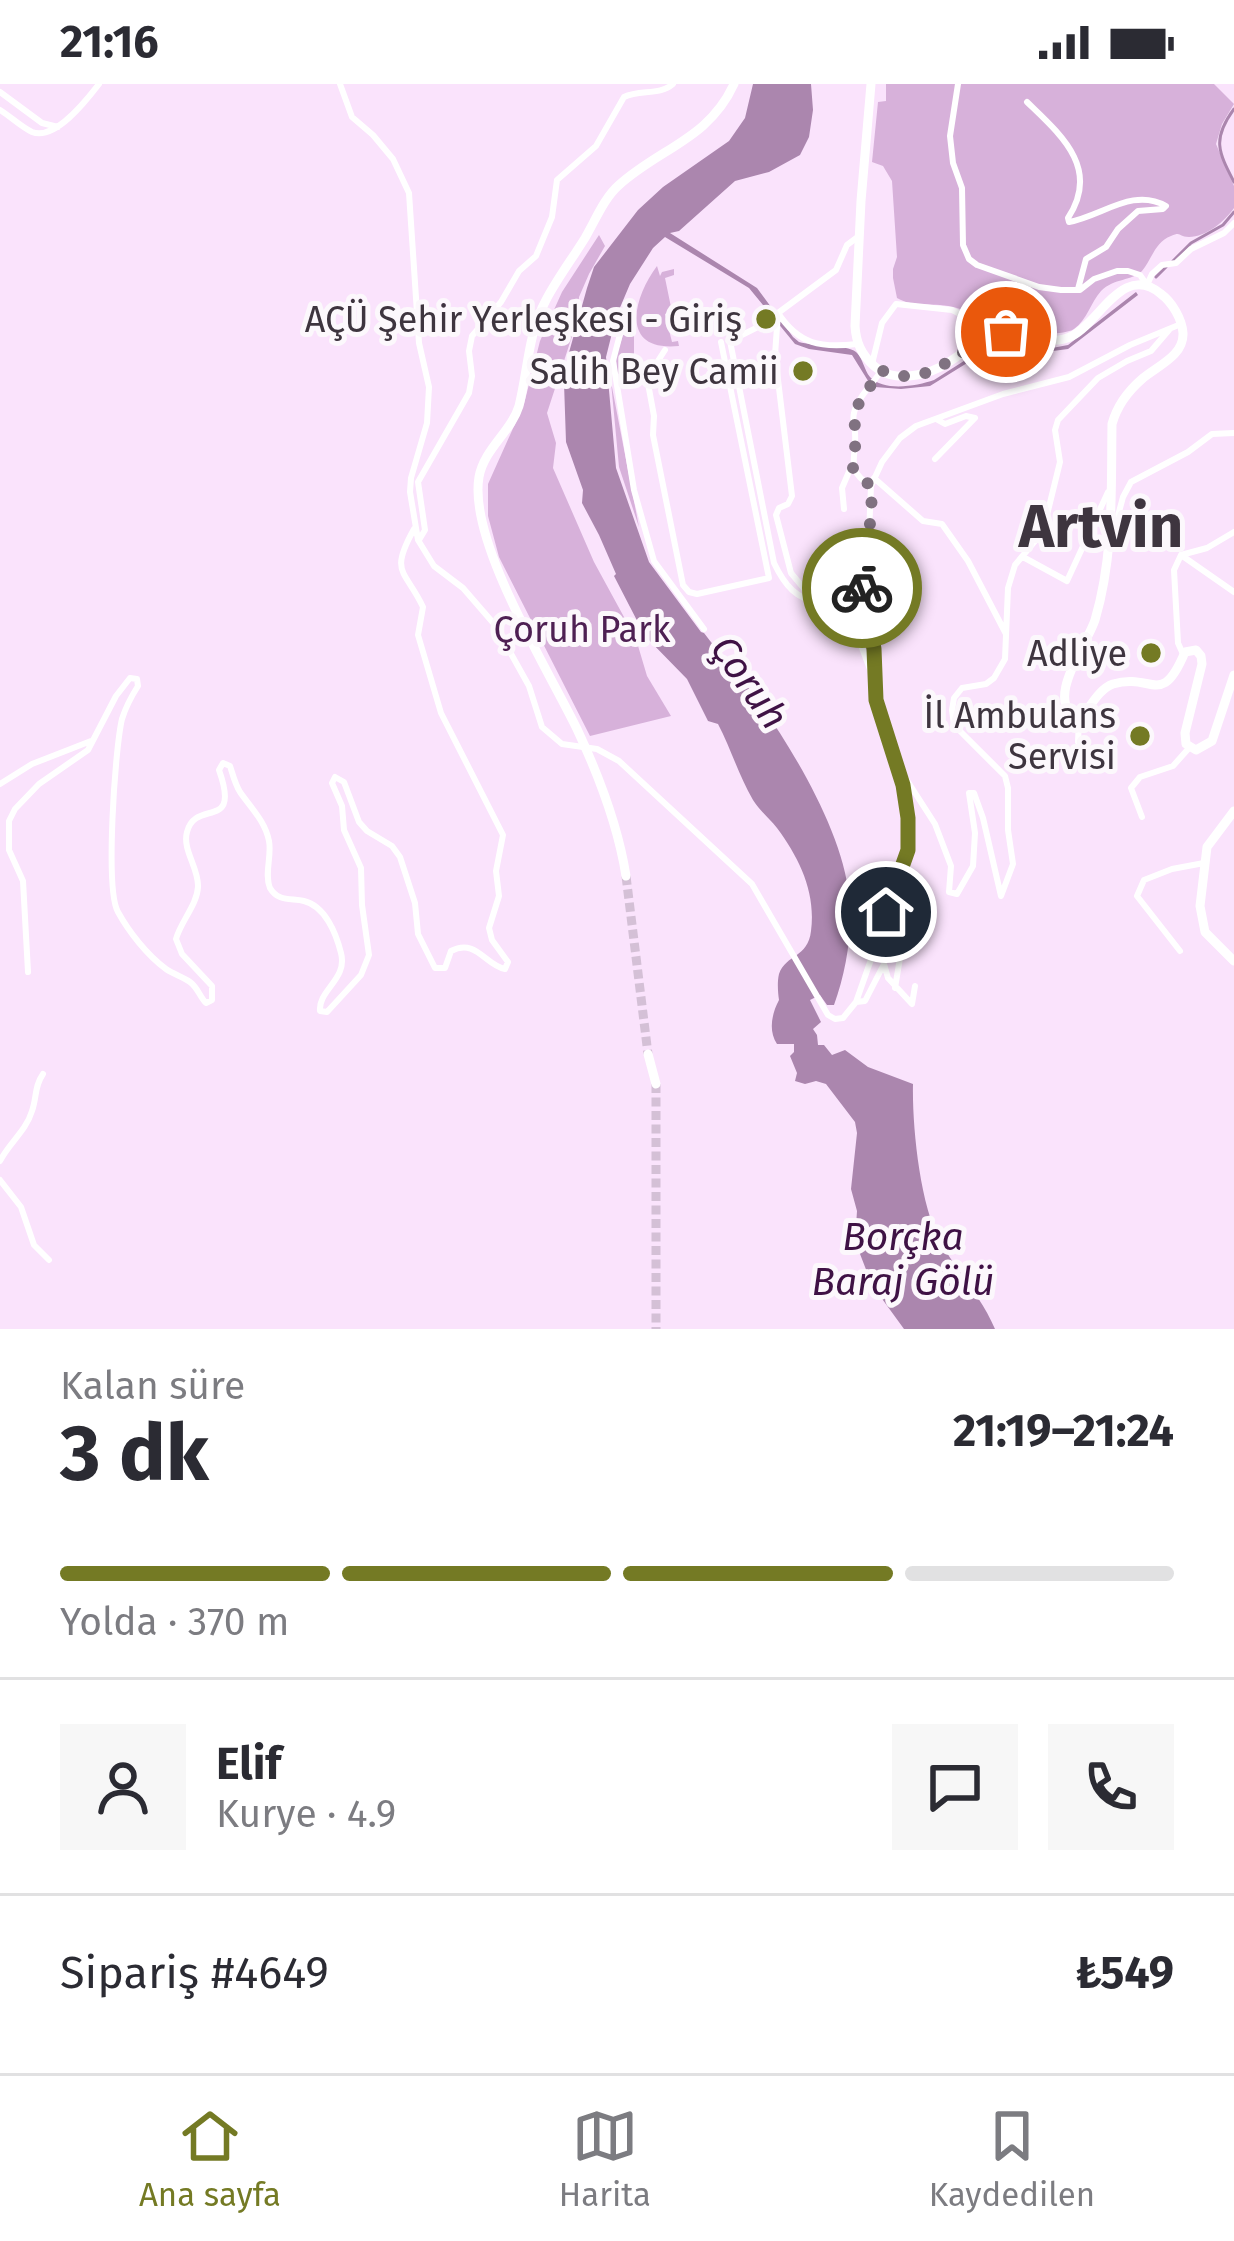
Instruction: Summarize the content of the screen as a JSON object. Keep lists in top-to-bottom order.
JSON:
{
  "districts": ["Artvin"],
  "water": ["Çoruh", "Borçka Baraj Gölü"],
  "parks": ["Çoruh Park"],
  "places": [
    "AÇÜ Şehir Yerleşkesi - Giriş",
    "Salih Bey Camii",
    "Adliye",
    "İl Ambulans Servisi"
  ],
  "page": {
    "status": "21:16",
    "heading": ["3 dk", "Kalan süre", "21:19–21:24"],
    "panel": [
      "Elif",
      "Kurye · 4.9",
      "Sipariş #4649",
      "₺549"
    ],
    "bar": "Yolda · 370 m",
    "tabs": ["Ana sayfa", "Harita", "Kaydedilen"]
  }
}
